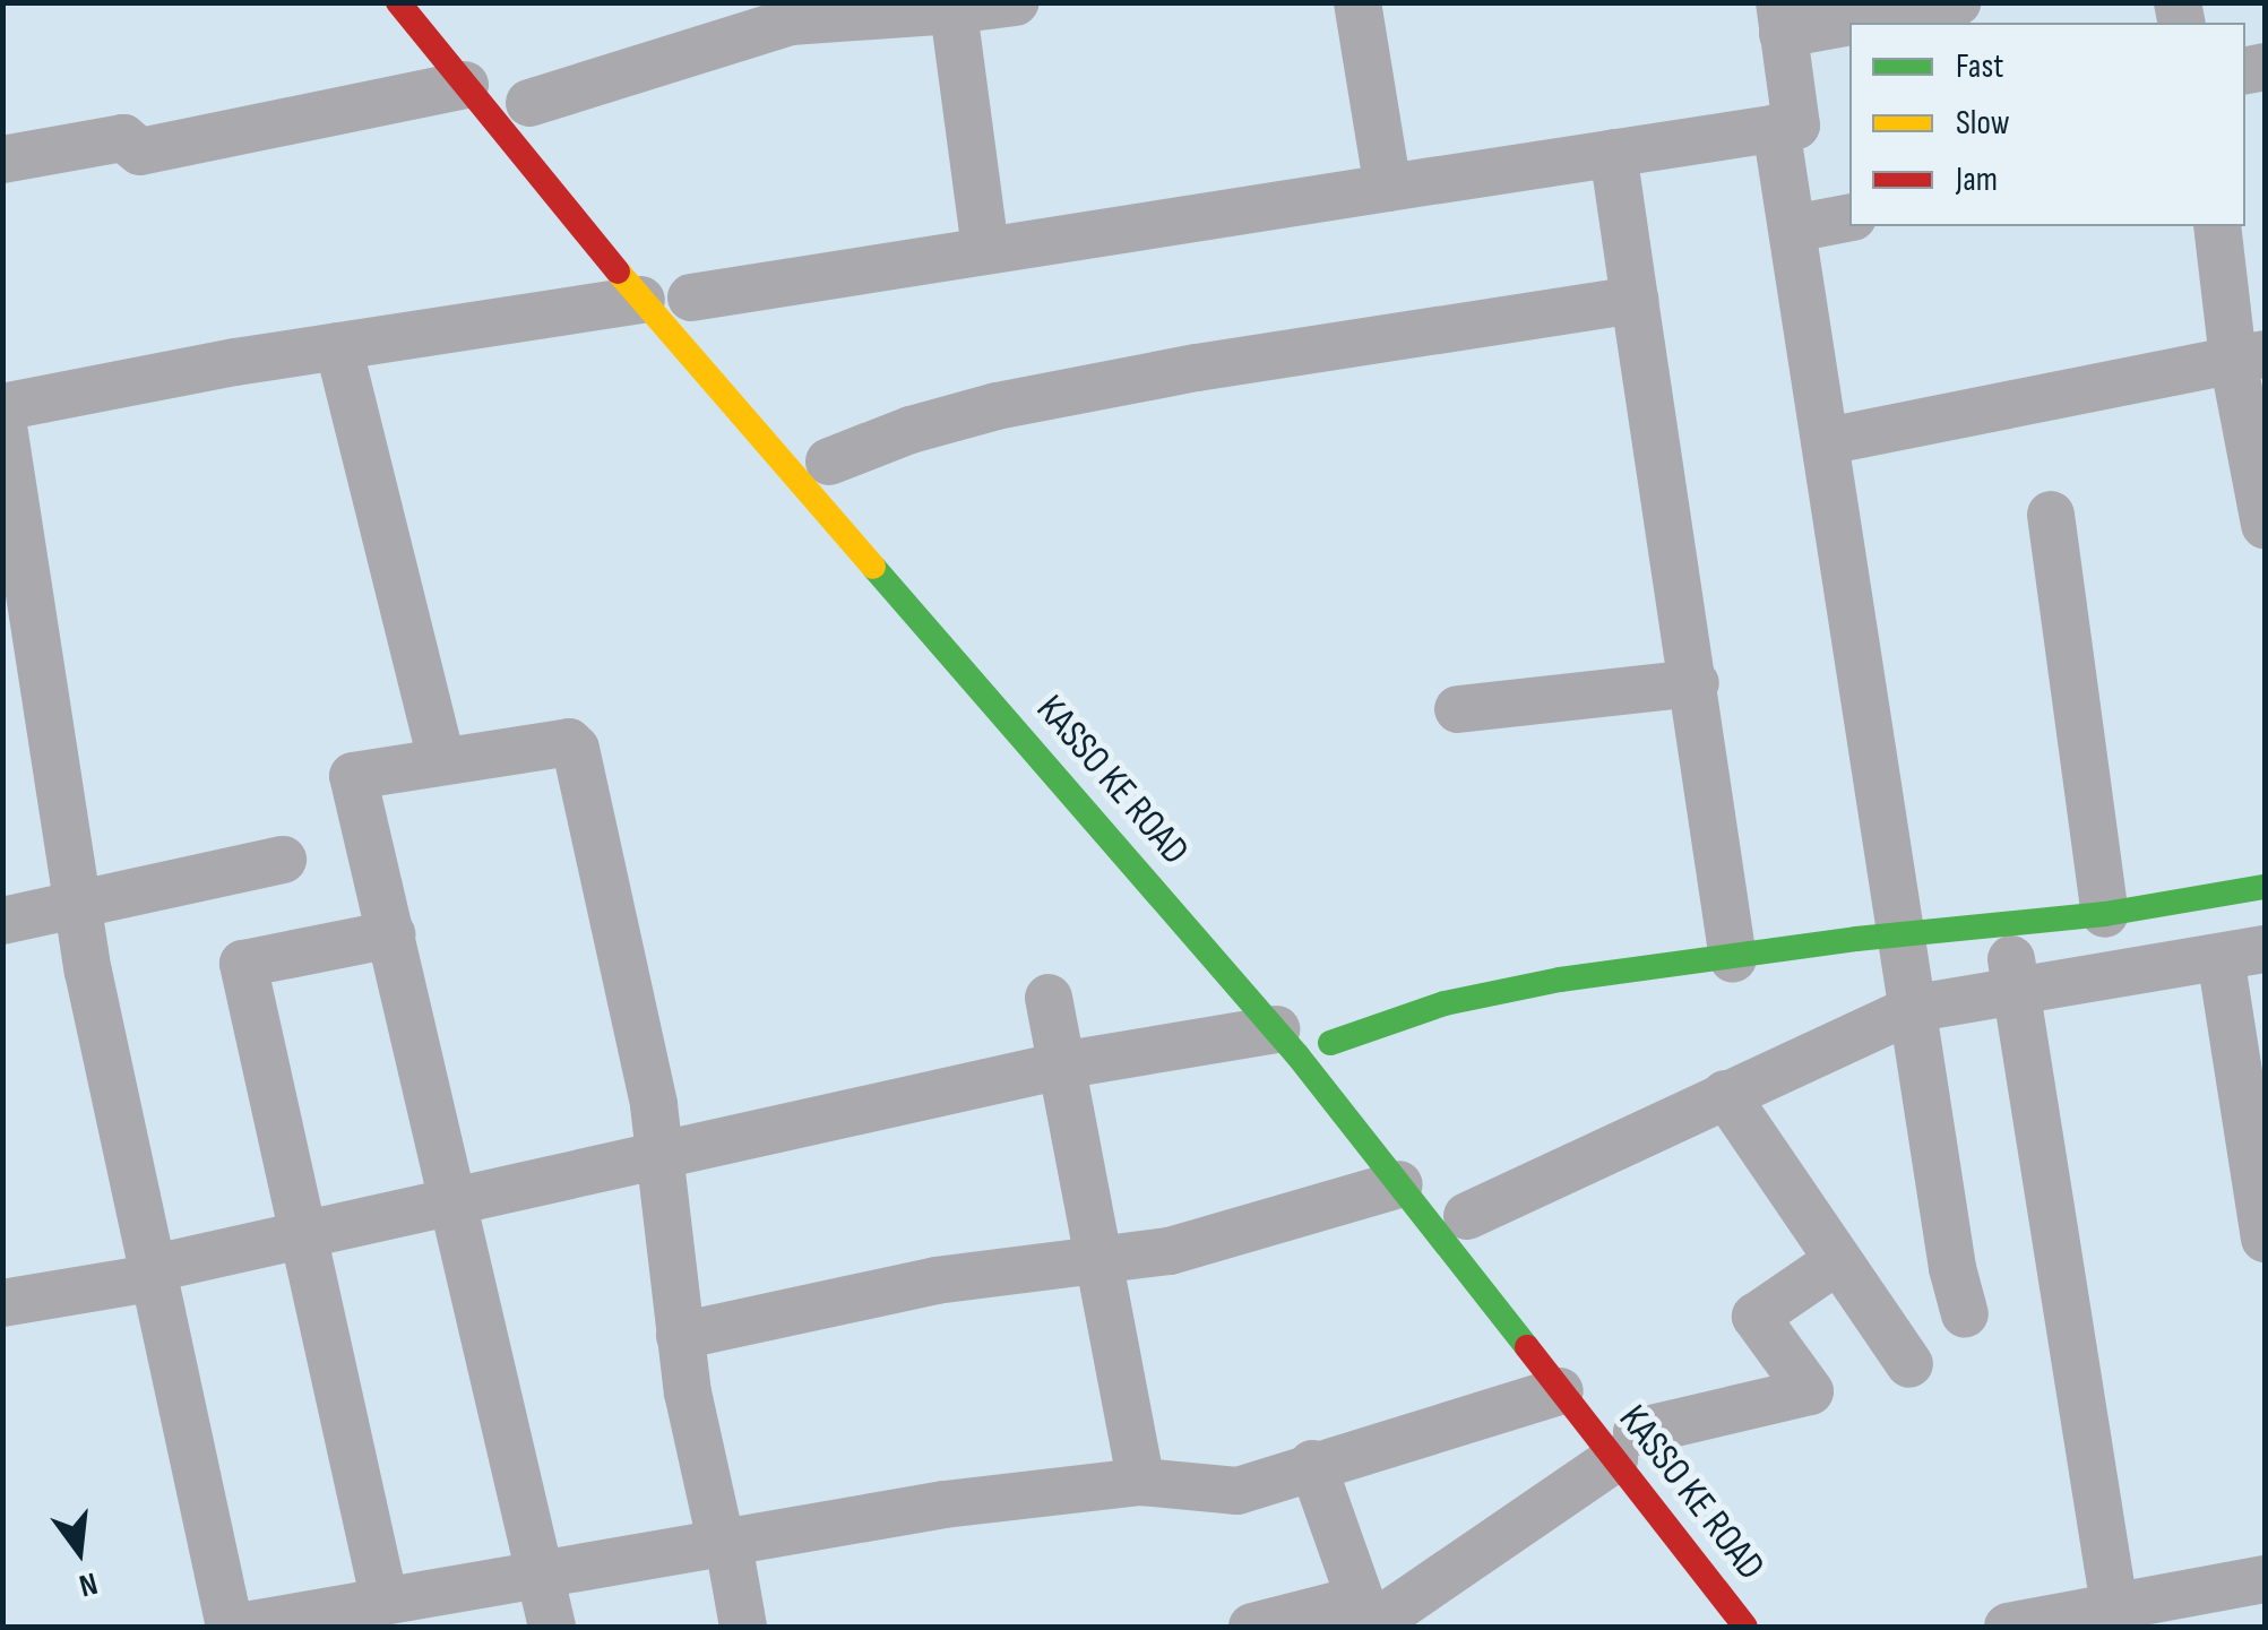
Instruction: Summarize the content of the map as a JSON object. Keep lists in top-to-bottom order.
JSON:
{
  "streets": {
    "main road": ["KASSO KE ROAD"]
  },
  "legend": ["Fast", "Slow", "Jam"],
  "north": "bottom"
}
